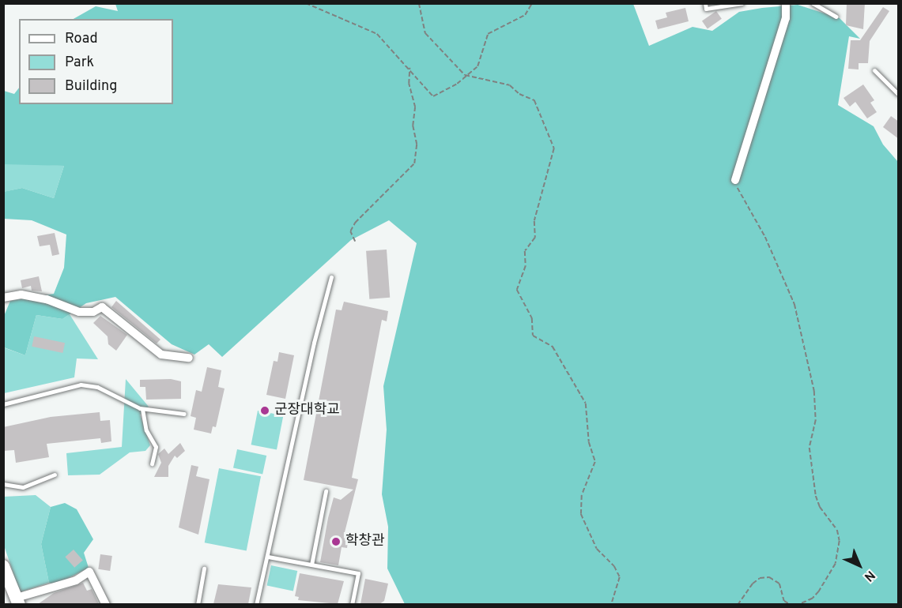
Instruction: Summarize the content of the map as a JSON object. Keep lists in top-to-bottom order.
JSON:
{
  "places": ["군장대학교", "학창관"],
  "legend": ["Road", "Park", "Building"],
  "north": "bottom right"
}
